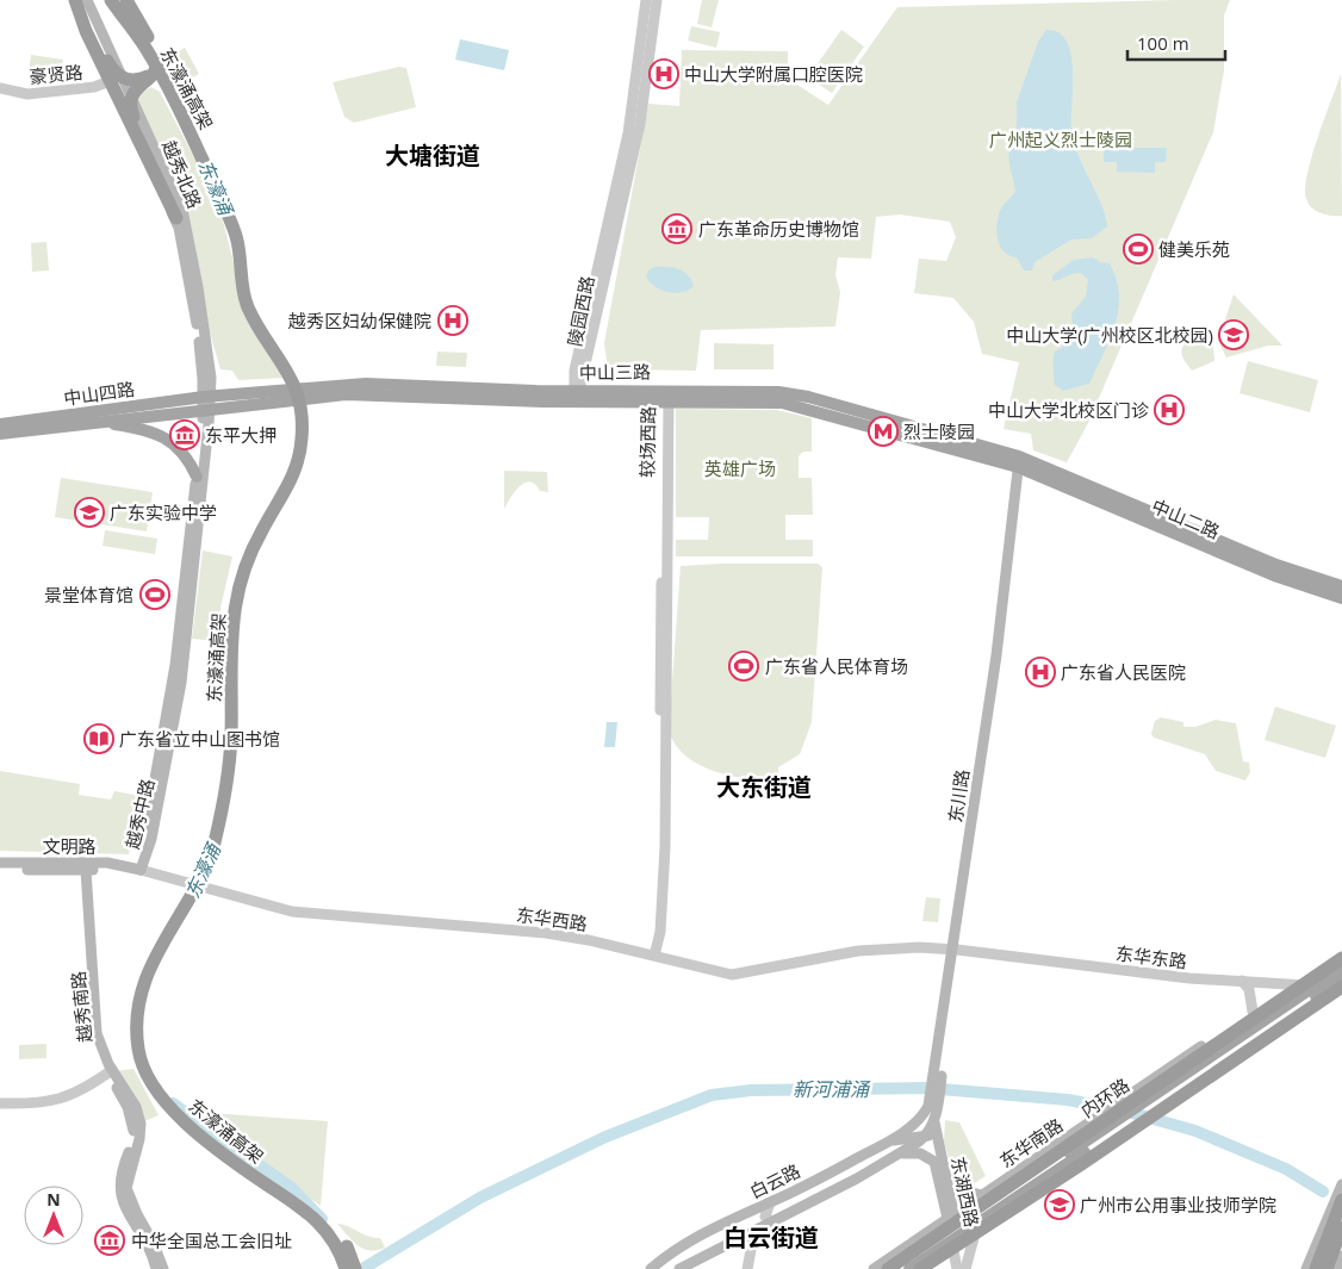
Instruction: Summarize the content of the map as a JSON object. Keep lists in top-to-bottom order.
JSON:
{
  "streets": {
    "highway": ["东濠涌高架", "内环路"],
    "main road": [
      "越秀北路",
      "中山三路",
      "中山四路",
      "中山二路",
      "东川路",
      "越秀中路",
      "文明路",
      "越秀南路",
      "东华南路",
      "白云路",
      "东湖西路"
    ],
    "street": [
      "豪贤路",
      "陵园西路",
      "较场西路",
      "东华西路",
      "东华东路"
    ]
  },
  "crossings": [
    ["豪贤路", "越秀北路"],
    ["越秀北路", "中山三路"],
    ["越秀北路", "中山四路"],
    ["越秀北路", "越秀中路"],
    ["陵园西路", "中山三路"],
    ["中山三路", "中山四路"],
    ["中山三路", "较场西路"],
    ["中山三路", "中山二路"],
    ["中山三路", "东川路"],
    ["中山三路", "越秀中路"],
    ["中山四路", "越秀中路"],
    ["较场西路", "东华西路"],
    ["中山二路", "东川路"],
    ["东川路", "东华西路"],
    ["东川路", "东华东路"],
    ["东川路", "白云路"],
    ["越秀中路", "文明路"],
    ["越秀中路", "东华西路"],
    ["文明路", "东华西路"],
    ["文明路", "越秀南路"],
    ["东华西路", "东华东路"],
    ["东华东路", "东华南路"],
    ["内环路", "东华南路"],
    ["东华南路", "东湖西路"],
    ["白云路", "东湖西路"]
  ],
  "districts": ["大塘街道", "大东街道", "白云街道"],
  "water": ["东濠涌", "新河浦涌"],
  "parks": ["广州起义烈士陵园", "英雄广场"],
  "places": {
    "hospital": [
      "中山大学附属口腔医院",
      "越秀区妇幼保健院",
      "中山大学北校区门诊",
      "广东省人民医院"
    ],
    "museum": ["广东革命历史博物馆", "东平大押", "中华全国总工会旧址"],
    "sports": ["健美乐苑", "景堂体育馆", "广东省人民体育场"],
    "school or university": ["中山大学(广州校区北校园)", "广东实验中学", "广州市公用事业技师学院"],
    "metro station": ["烈士陵园"],
    "library": ["广东省立中山图书馆"]
  },
  "scale_bar": "100 m",
  "north": "top"
}
